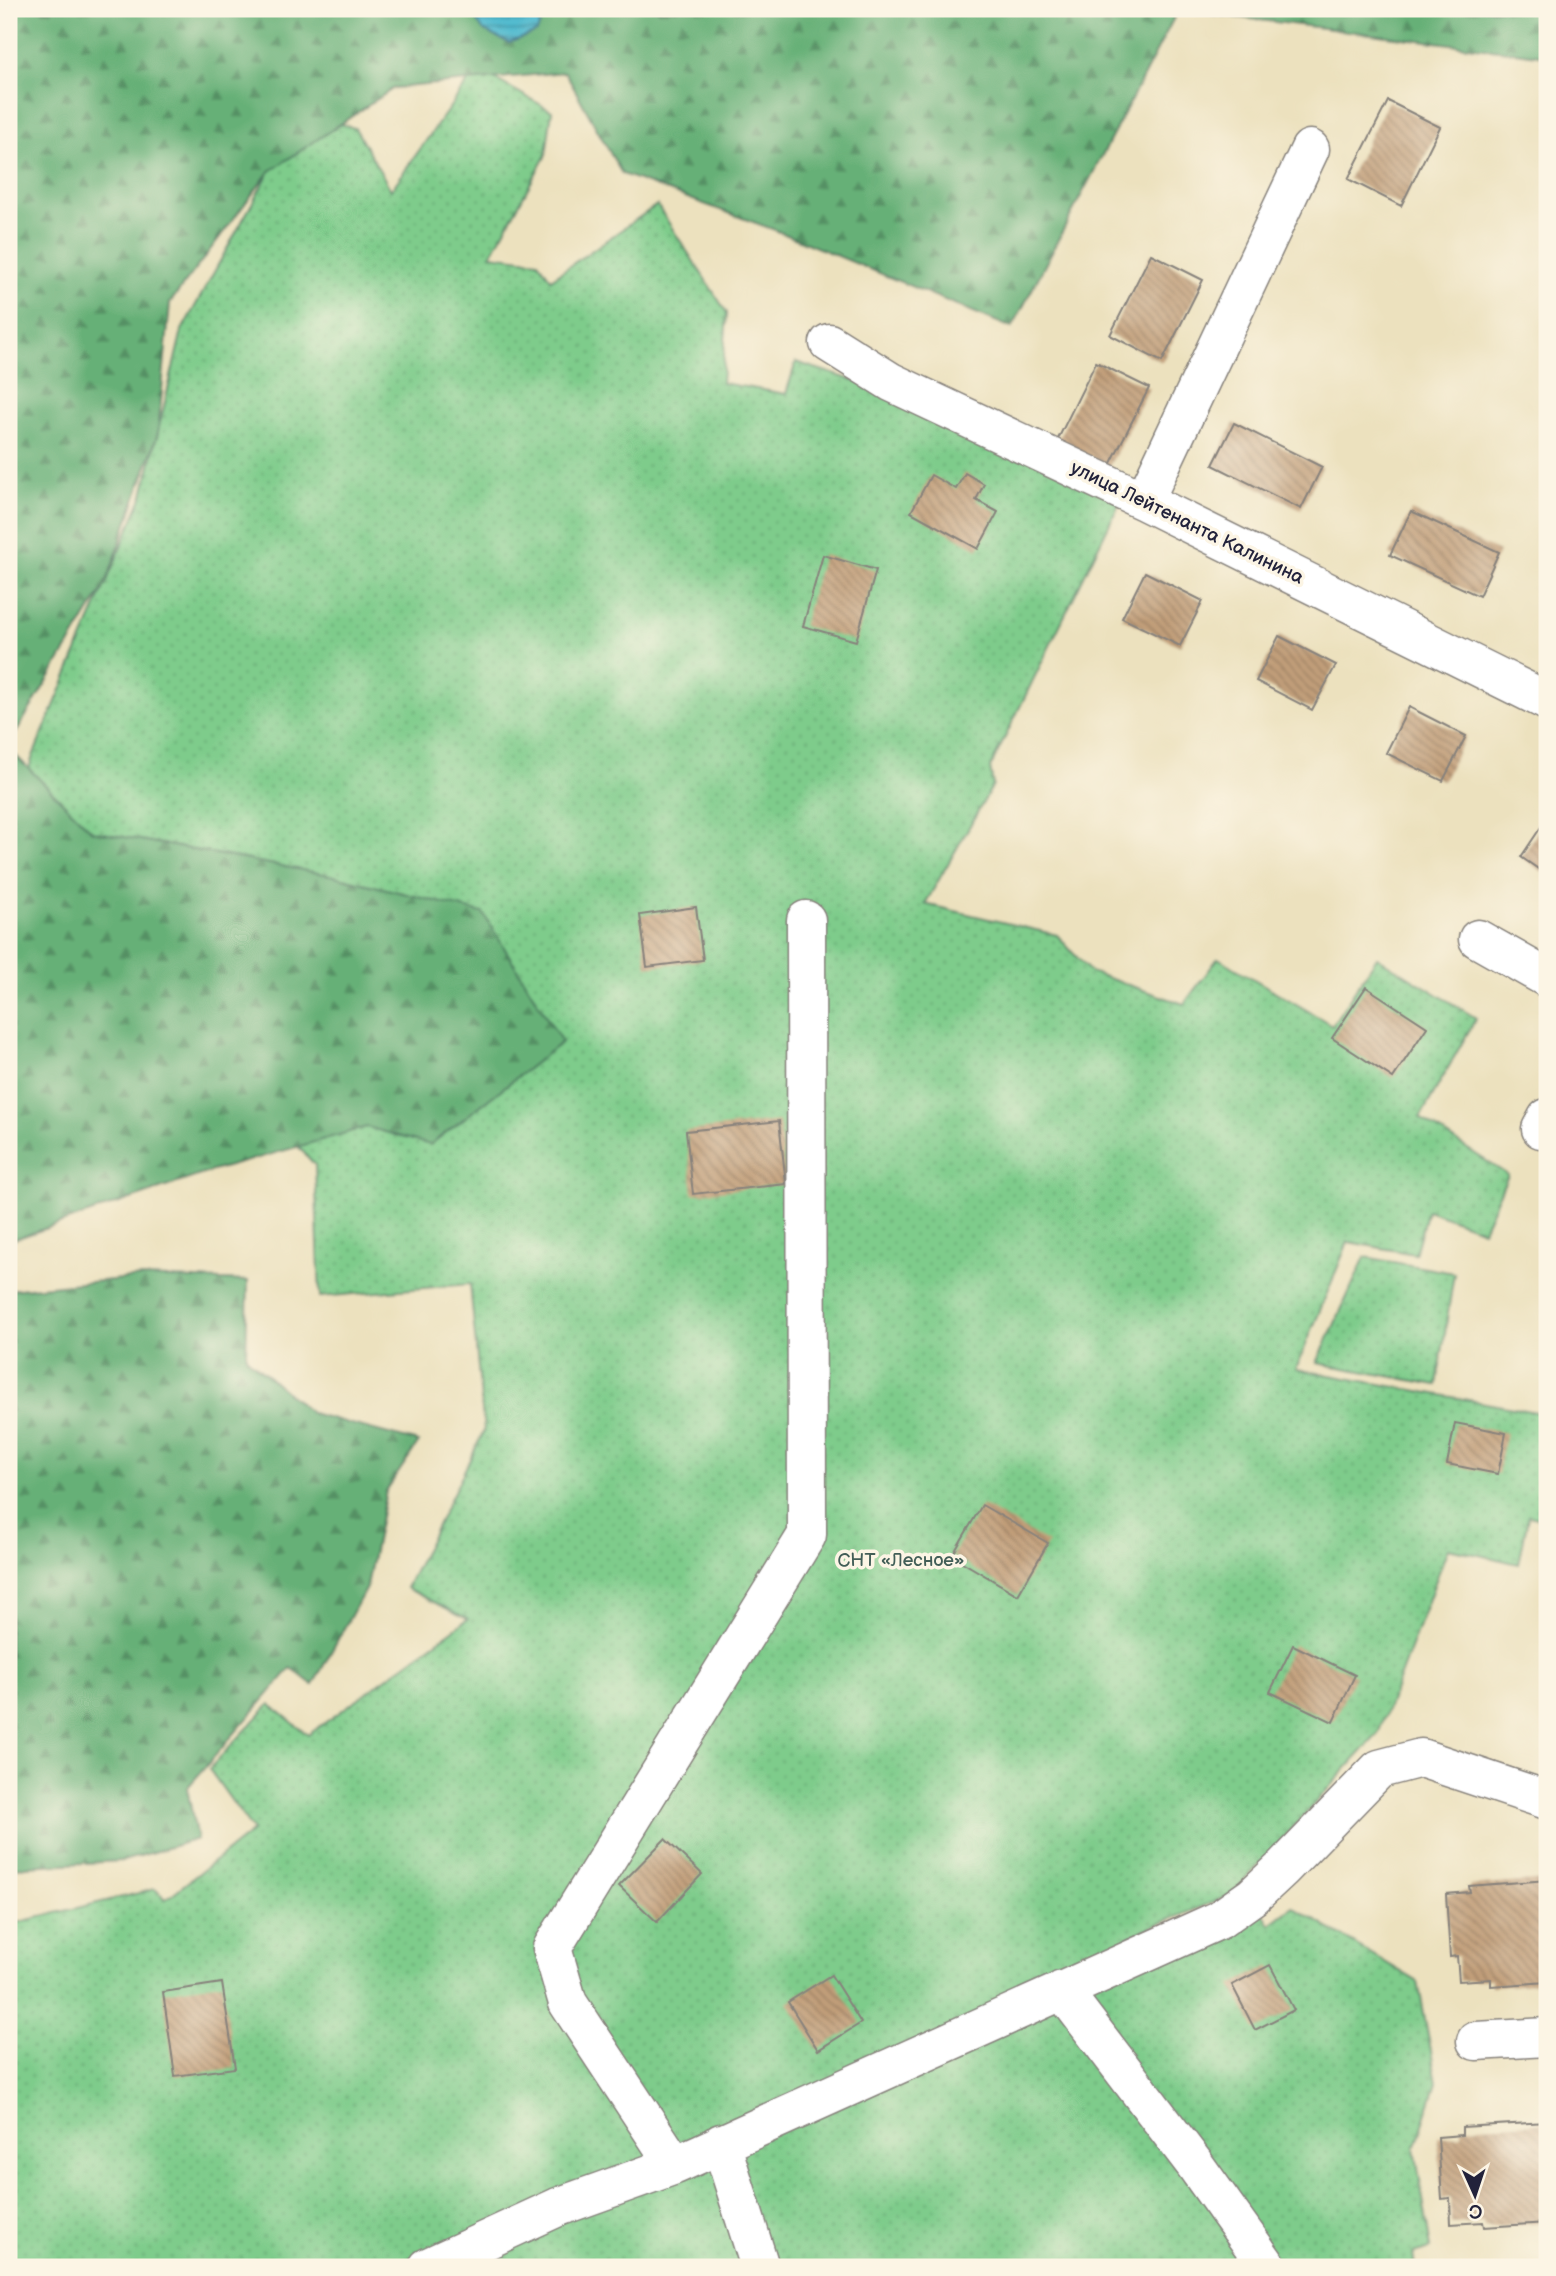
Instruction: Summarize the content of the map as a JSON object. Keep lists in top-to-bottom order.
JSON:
{
  "streets": {
    "street": ["улица Лейтенанта Калинина"]
  },
  "parks": ["СНТ «Лесное»"],
  "north": "bottom"
}
